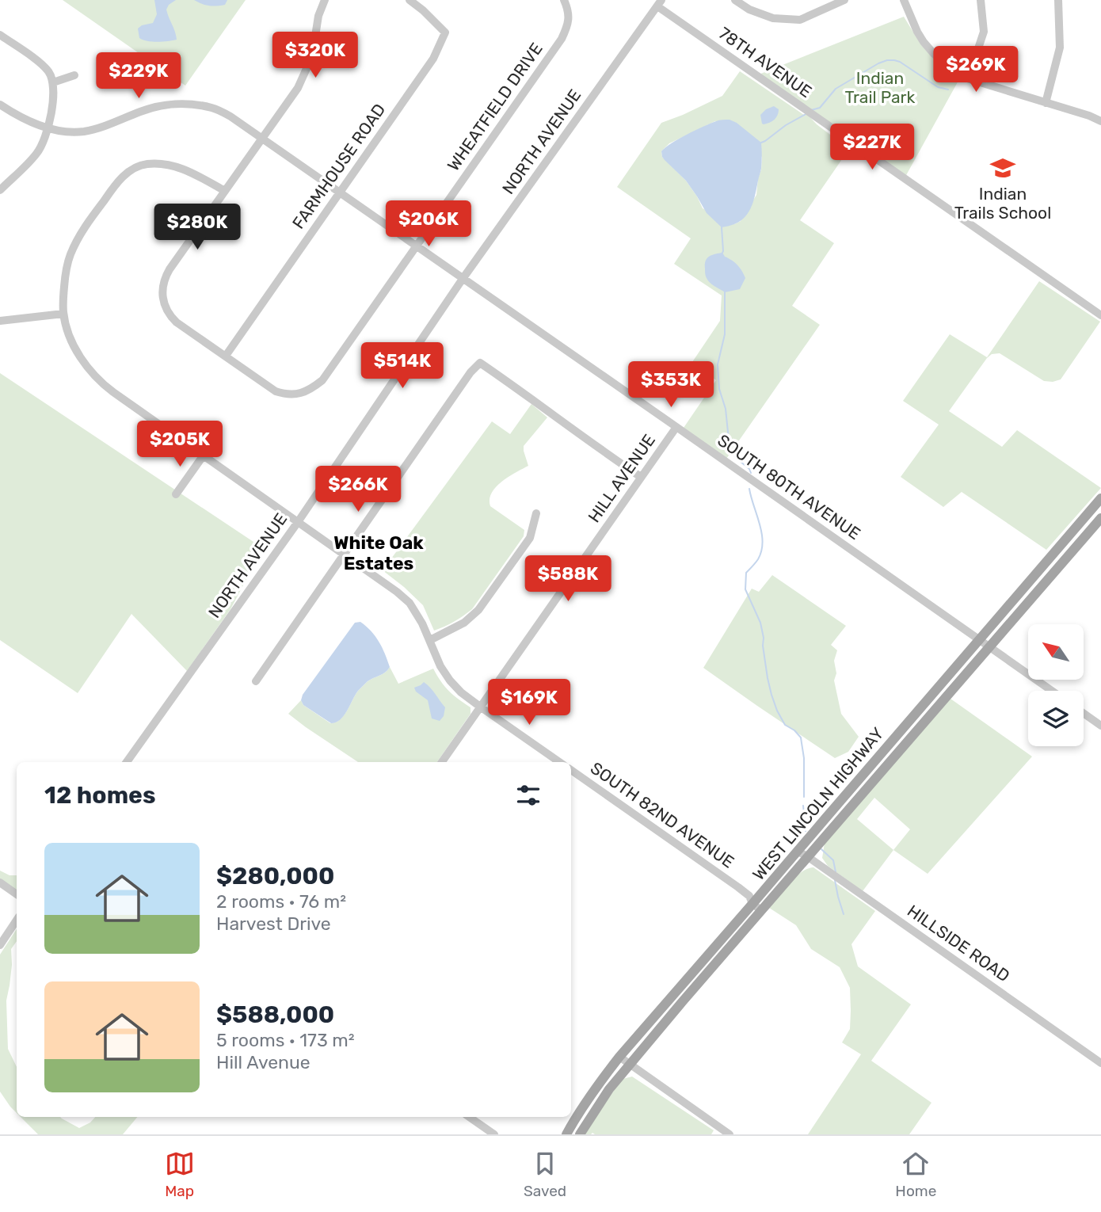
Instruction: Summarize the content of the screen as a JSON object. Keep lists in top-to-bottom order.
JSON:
{
  "streets": {
    "main road": ["WEST LINCOLN HIGHWAY"],
    "street": [
      "78TH AVENUE",
      "WHEATFIELD DRIVE",
      "NORTH AVENUE",
      "FARMHOUSE ROAD",
      "HILL AVENUE",
      "SOUTH 80TH AVENUE",
      "SOUTH 82ND AVENUE",
      "HILLSIDE ROAD"
    ]
  },
  "crossings": [
    ["78TH AVENUE", "NORTH AVENUE"],
    ["WHEATFIELD DRIVE", "FARMHOUSE ROAD"],
    ["WHEATFIELD DRIVE", "SOUTH 80TH AVENUE"],
    ["WHEATFIELD DRIVE", "SOUTH 82ND AVENUE"],
    ["NORTH AVENUE", "SOUTH 80TH AVENUE"],
    ["NORTH AVENUE", "SOUTH 82ND AVENUE"],
    ["FARMHOUSE ROAD", "SOUTH 80TH AVENUE"],
    ["HILL AVENUE", "SOUTH 80TH AVENUE"],
    ["HILL AVENUE", "SOUTH 82ND AVENUE"],
    ["SOUTH 80TH AVENUE", "WEST LINCOLN HIGHWAY"],
    ["WEST LINCOLN HIGHWAY", "SOUTH 82ND AVENUE"],
    ["WEST LINCOLN HIGHWAY", "HILLSIDE ROAD"]
  ],
  "districts": ["White Oak Estates"],
  "parks": ["Indian Trail Park"],
  "places": {
    "school or university": ["Indian Trails School"]
  },
  "north": "top left",
  "page": {
    "price": [
      "$320K",
      "$269K",
      "$229K",
      "$227K",
      "$206K",
      "$280K",
      "$514K",
      "$353K",
      "$205K",
      "$266K",
      "$588K",
      "$169K"
    ],
    "heading": "12 homes",
    "list": [
      {
        "name": "$280,000",
        "note": "2 rooms · 76 m² · Harvest Drive"
      },
      {
        "name": "$588,000",
        "note": "5 rooms · 173 m² · Hill Avenue"
      }
    ],
    "tabs": ["Map", "Saved", "Home"]
  }
}
